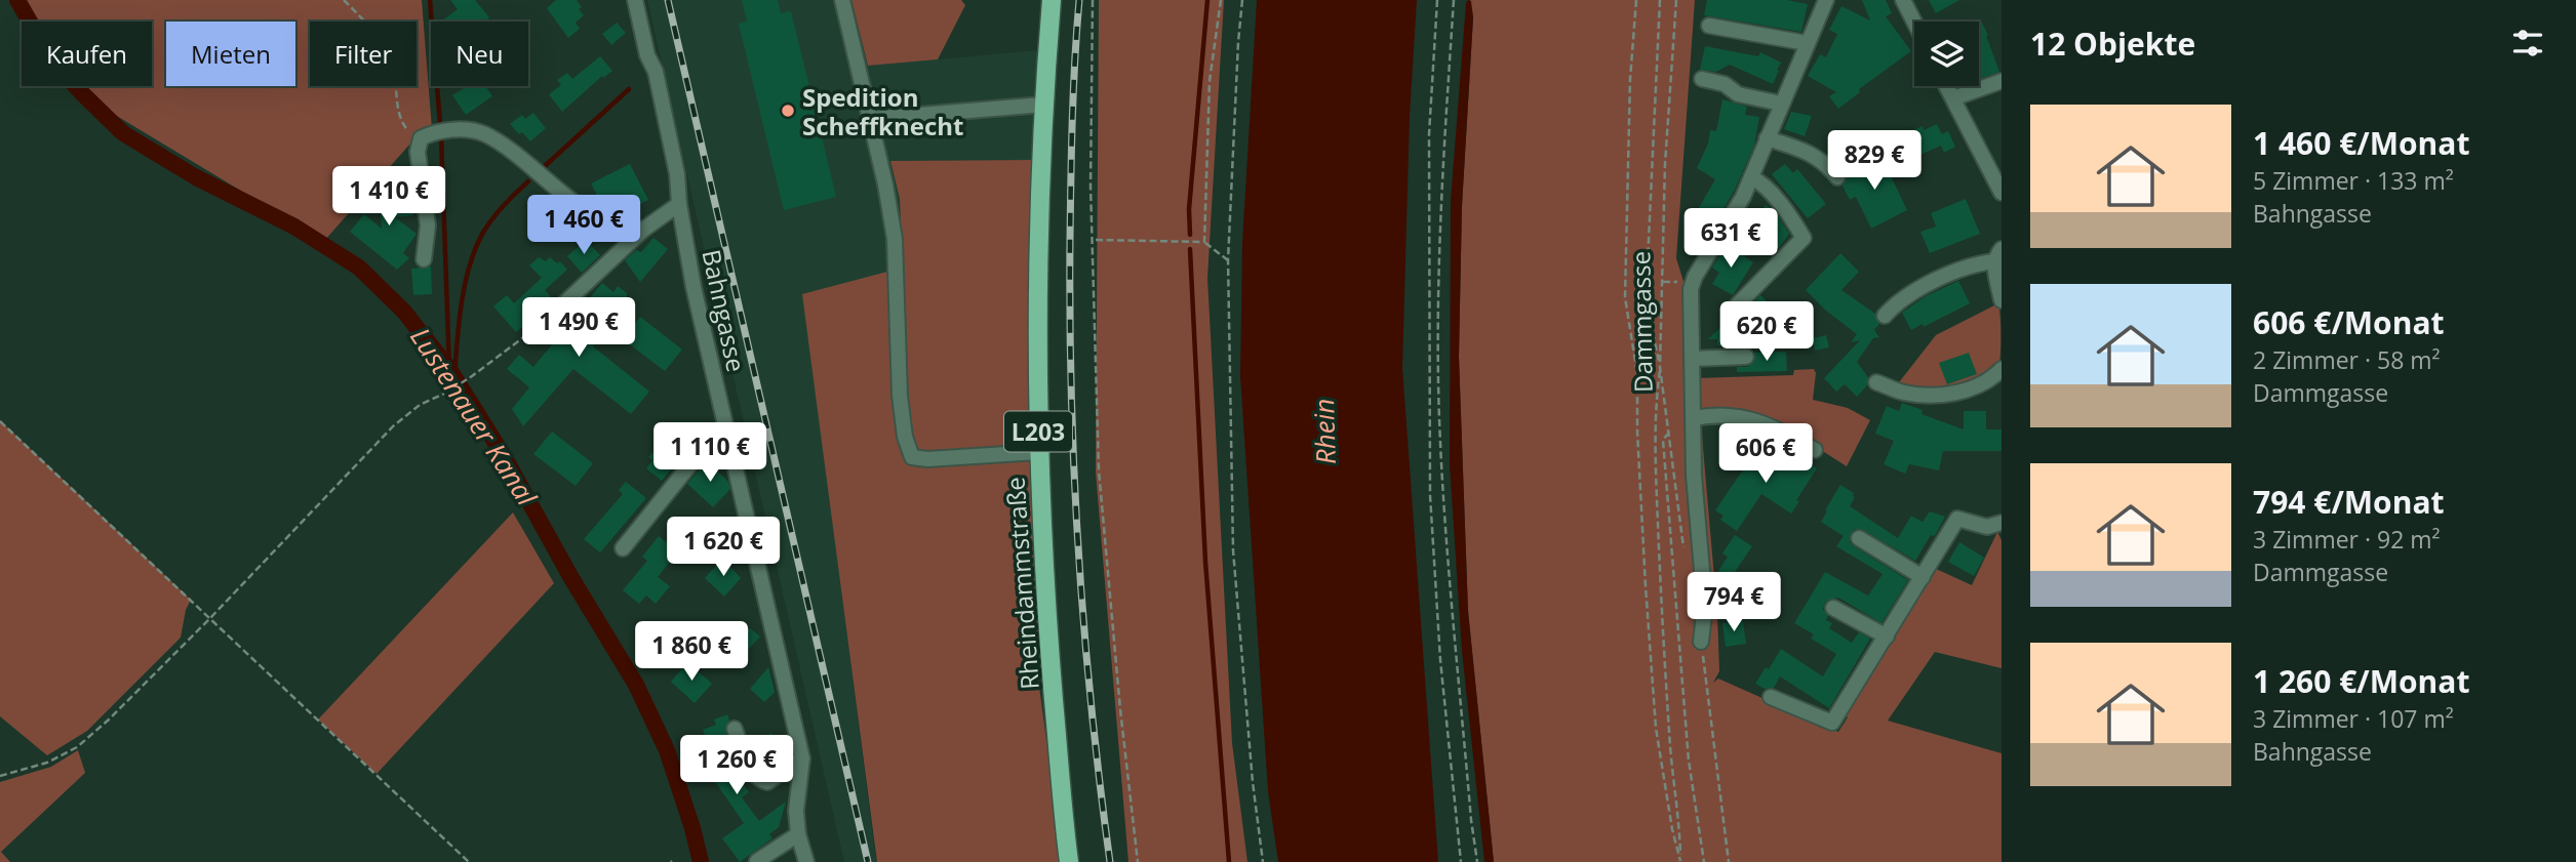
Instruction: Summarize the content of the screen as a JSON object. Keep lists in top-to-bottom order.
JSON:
{
  "streets": {
    "main road": ["L203", "Rheindammstraße"],
    "street": ["Bahngasse", "Dammgasse"]
  },
  "water": ["Lustenauer Kanal", "Rhein"],
  "places": ["Spedition Scheffknecht"],
  "page": {
    "heading": "12 Objekte",
    "chip": [
      "Kaufen",
      "Mieten",
      "Filter",
      "Neu"
    ],
    "list": [
      {
        "name": "1 460 €/Monat",
        "note": "5 Zimmer · 133 m² · Bahngasse"
      },
      {
        "name": "606 €/Monat",
        "note": "2 Zimmer · 58 m² · Dammgasse"
      },
      {
        "name": "794 €/Monat",
        "note": "3 Zimmer · 92 m² · Dammgasse"
      },
      {
        "name": "1 260 €/Monat",
        "note": "3 Zimmer · 107 m² · Bahngasse"
      }
    ],
    "price": [
      "829 €",
      "1 410 €",
      "1 460 €",
      "631 €",
      "1 490 €",
      "620 €",
      "1 110 €",
      "606 €",
      "1 620 €",
      "794 €",
      "1 860 €",
      "1 260 €"
    ]
  }
}
